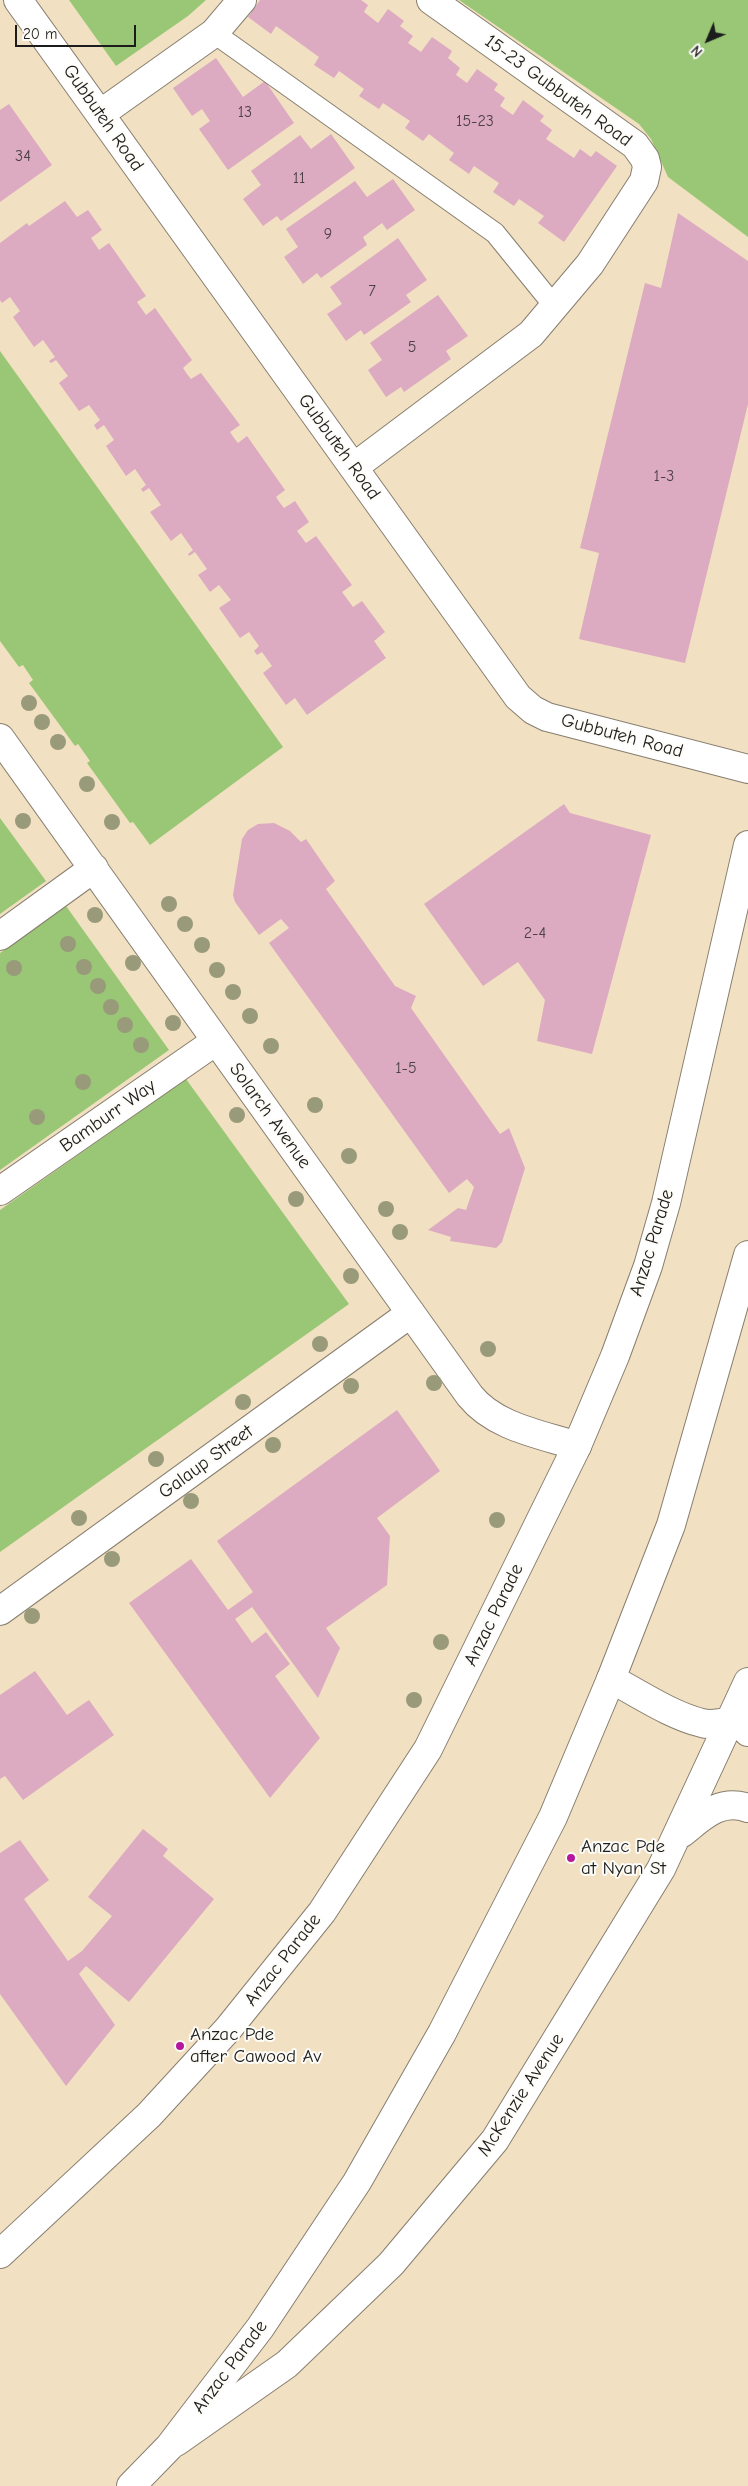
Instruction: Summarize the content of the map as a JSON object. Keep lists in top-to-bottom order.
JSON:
{
  "streets": {
    "street": [
      "15-23 Gubbuteh Road",
      "Gubbuteh Road",
      "Bamburr Way",
      "Solarch Avenue",
      "Anzac Parade",
      "Galaup Street",
      "McKenzie Avenue"
    ]
  },
  "crossings": [
    ["15-23 Gubbuteh Road", "Gubbuteh Road"],
    ["Bamburr Way", "Solarch Avenue"],
    ["Solarch Avenue", "Anzac Parade"],
    ["Solarch Avenue", "Galaup Street"],
    ["Anzac Parade", "McKenzie Avenue"]
  ],
  "places": ["Anzac Pde at Nyan St", "Anzac Pde after Cawood Av"],
  "house_numbers": [
    "13",
    "15-23",
    "34",
    "11",
    "9",
    "7",
    "5",
    "1-3",
    "2-4",
    "1-5"
  ],
  "scale_bar": "20 m",
  "north": "bottom left"
}
